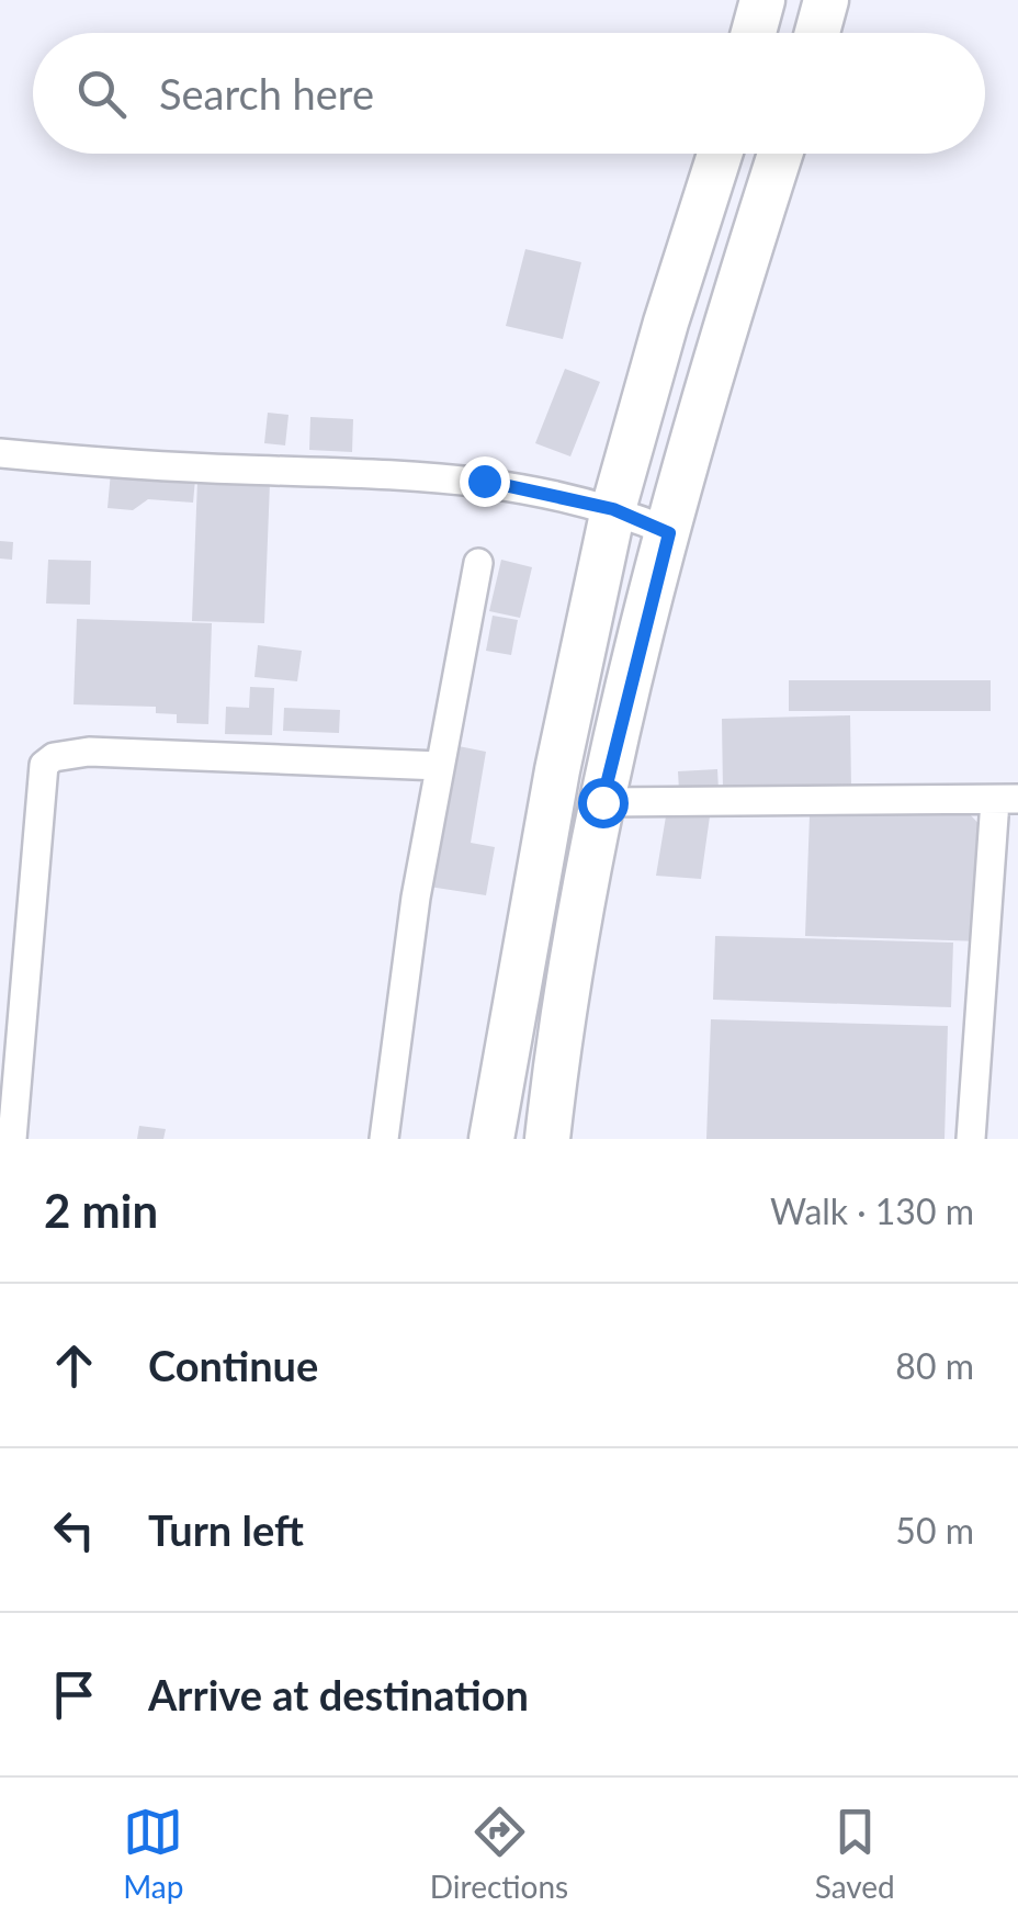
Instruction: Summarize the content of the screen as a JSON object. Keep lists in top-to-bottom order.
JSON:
{
  "page": {
    "search": "Search here",
    "heading": ["2 min", "Walk · 130 m"],
    "list": [
      ["Continue", "80 m"],
      ["Turn left", "50 m"],
      "Arrive at destination"
    ],
    "nav": ["Map", "Directions", "Saved"]
  }
}
